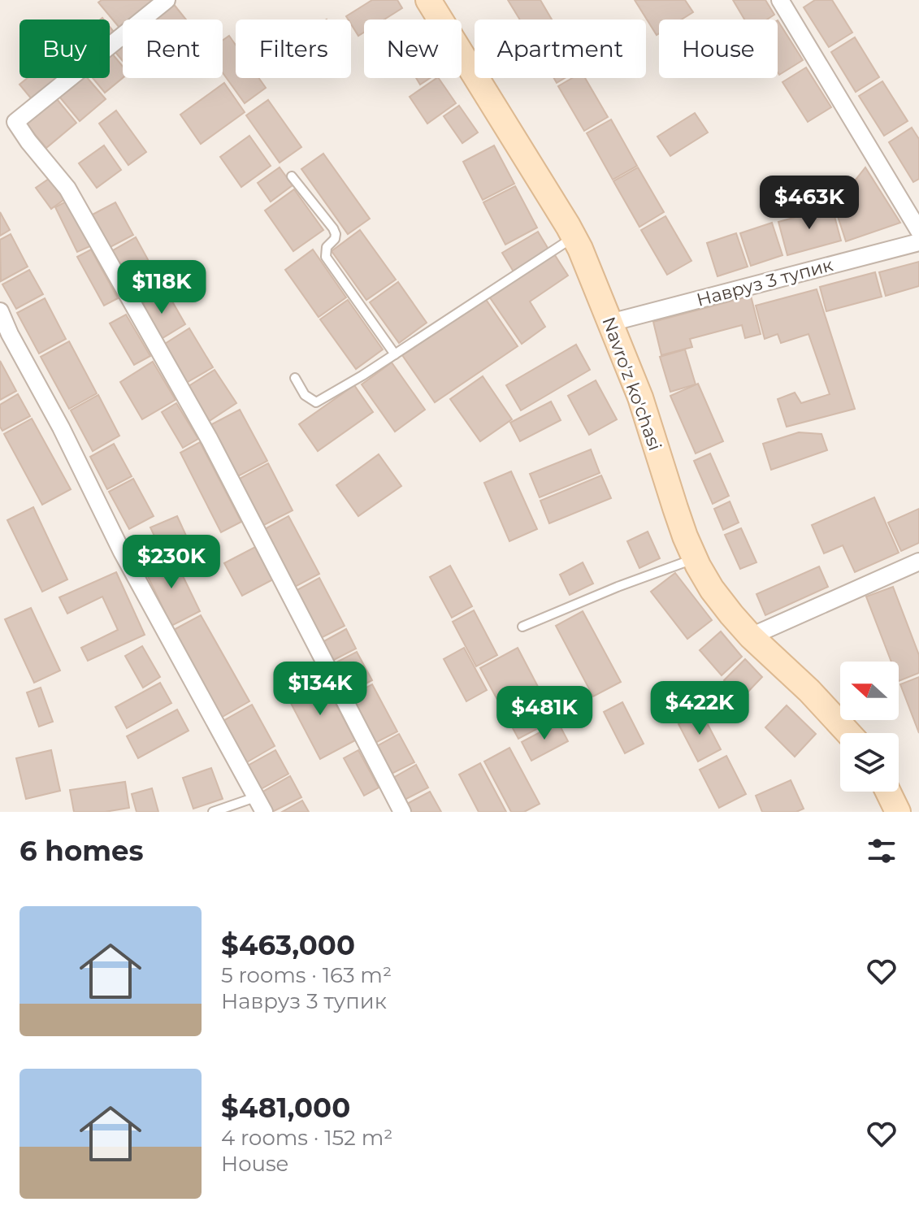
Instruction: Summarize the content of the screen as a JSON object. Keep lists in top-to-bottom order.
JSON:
{
  "streets": {
    "street": ["Навруз 3 тупик", "Navro'z ko'chasi"]
  },
  "crossings": [
    ["Навруз 3 тупик", "Navro'z ko'chasi"]
  ],
  "north": "left",
  "page": {
    "chip": [
      "Buy",
      "Rent",
      "Filters",
      "New",
      "Apartment",
      "House"
    ],
    "price": [
      "$463K",
      "$118K",
      "$230K",
      "$134K",
      "$422K",
      "$481K"
    ],
    "heading": "6 homes",
    "list": [
      {
        "name": "$463,000",
        "note": "5 rooms · 163 m² · Навруз 3 тупик"
      },
      {
        "name": "$481,000",
        "note": "4 rooms · 152 m² · House"
      }
    ]
  }
}
